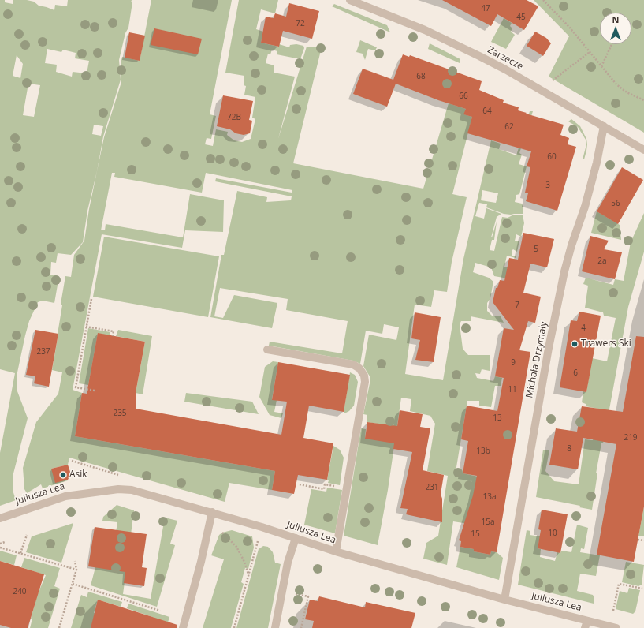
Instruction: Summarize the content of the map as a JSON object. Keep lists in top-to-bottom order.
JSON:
{
  "streets": {
    "street": ["Zarzecze", "Michała Drzymały", "Juliusza Lea"]
  },
  "crossings": [
    ["Zarzecze", "Michała Drzymały"],
    ["Michała Drzymały", "Juliusza Lea"]
  ],
  "places": ["Trawers Ski", "Asik"],
  "house_numbers": [
    "47",
    "45",
    "72",
    "68",
    "66",
    "64",
    "72B",
    "62",
    "60",
    "3",
    "56",
    "5",
    "2a",
    "7",
    "4",
    "237",
    "9",
    "6",
    "11",
    "235",
    "13",
    "219",
    "8",
    "13b",
    "231",
    "13a",
    "15a",
    "10",
    "15",
    "240"
  ],
  "north": "top"
}
